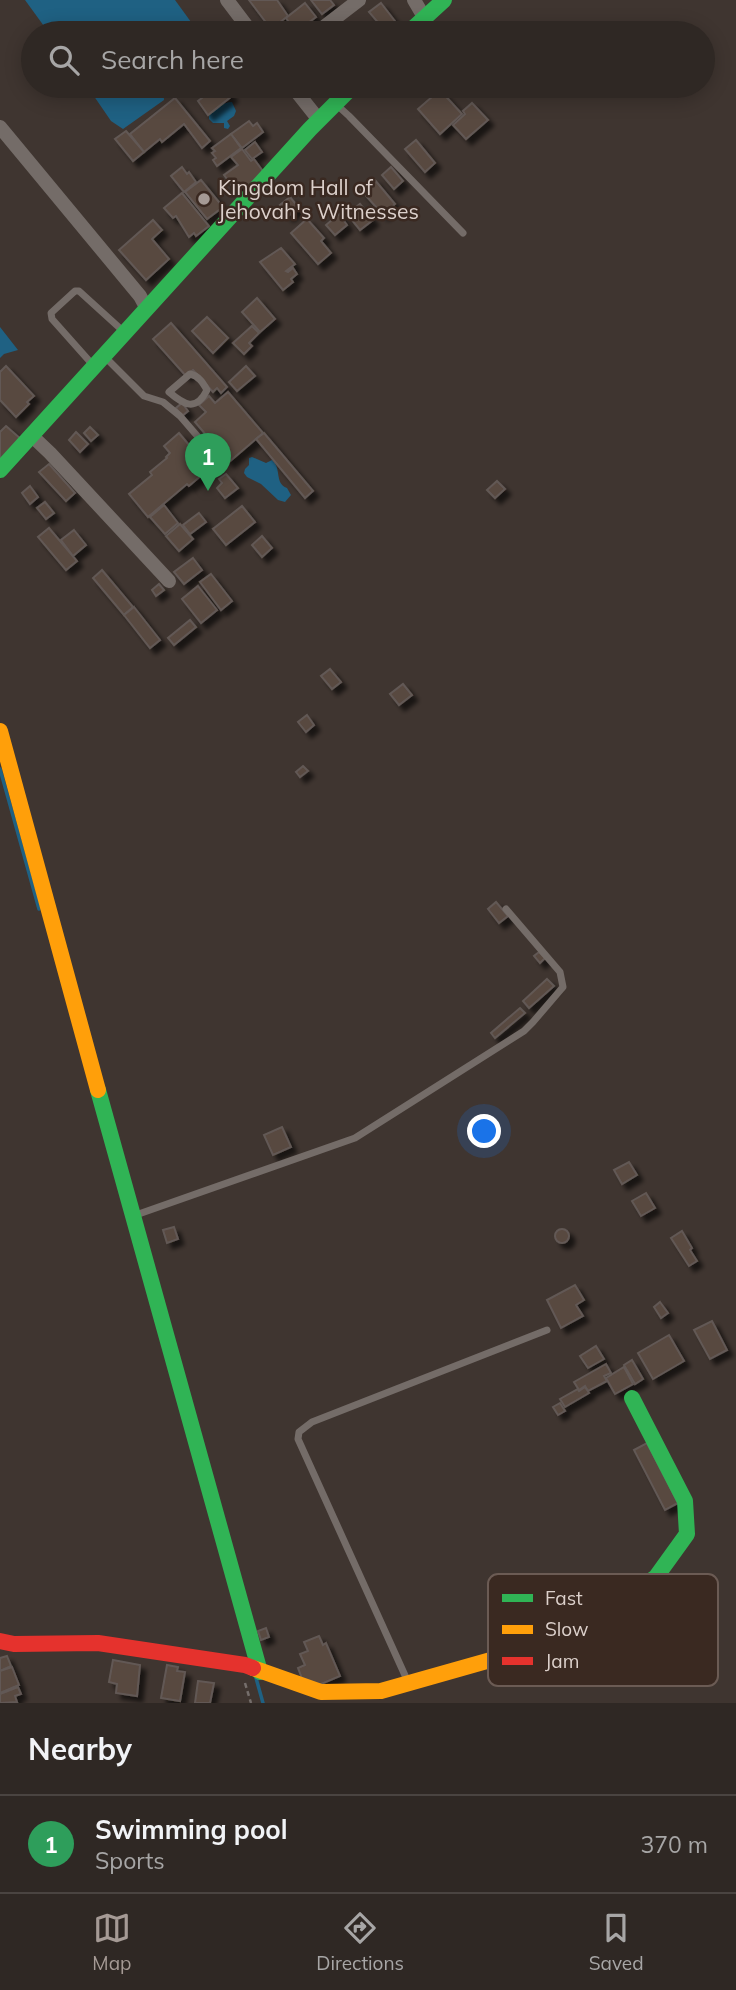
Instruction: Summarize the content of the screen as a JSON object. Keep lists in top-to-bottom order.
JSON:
{
  "places": ["Kingdom Hall of Jehovah's Witnesses"],
  "legend": ["Fast", "Slow", "Jam"],
  "page": {
    "search": "Search here",
    "pins": "1",
    "heading": "Nearby",
    "list": [
      {
        "mark": "1",
        "name": "Swimming pool",
        "note": "Sports",
        "value": "370 m"
      }
    ],
    "nav": ["Map", "Directions", "Saved"]
  }
}
